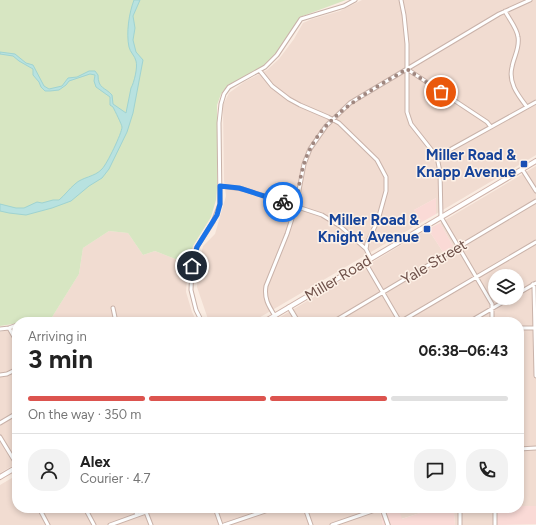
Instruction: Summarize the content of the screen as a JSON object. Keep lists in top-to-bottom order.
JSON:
{
  "streets": {
    "main road": ["Miller Road"],
    "street": ["Yale Street"]
  },
  "places": {
    "transit": ["Miller Road & Knapp Avenue", "Miller Road & Knight Avenue"]
  },
  "page": {
    "heading": ["3 min", "Arriving in", "06:38–06:43"],
    "panel": ["Alex", "Courier · 4.7"],
    "bar": "On the way · 350 m"
  }
}
